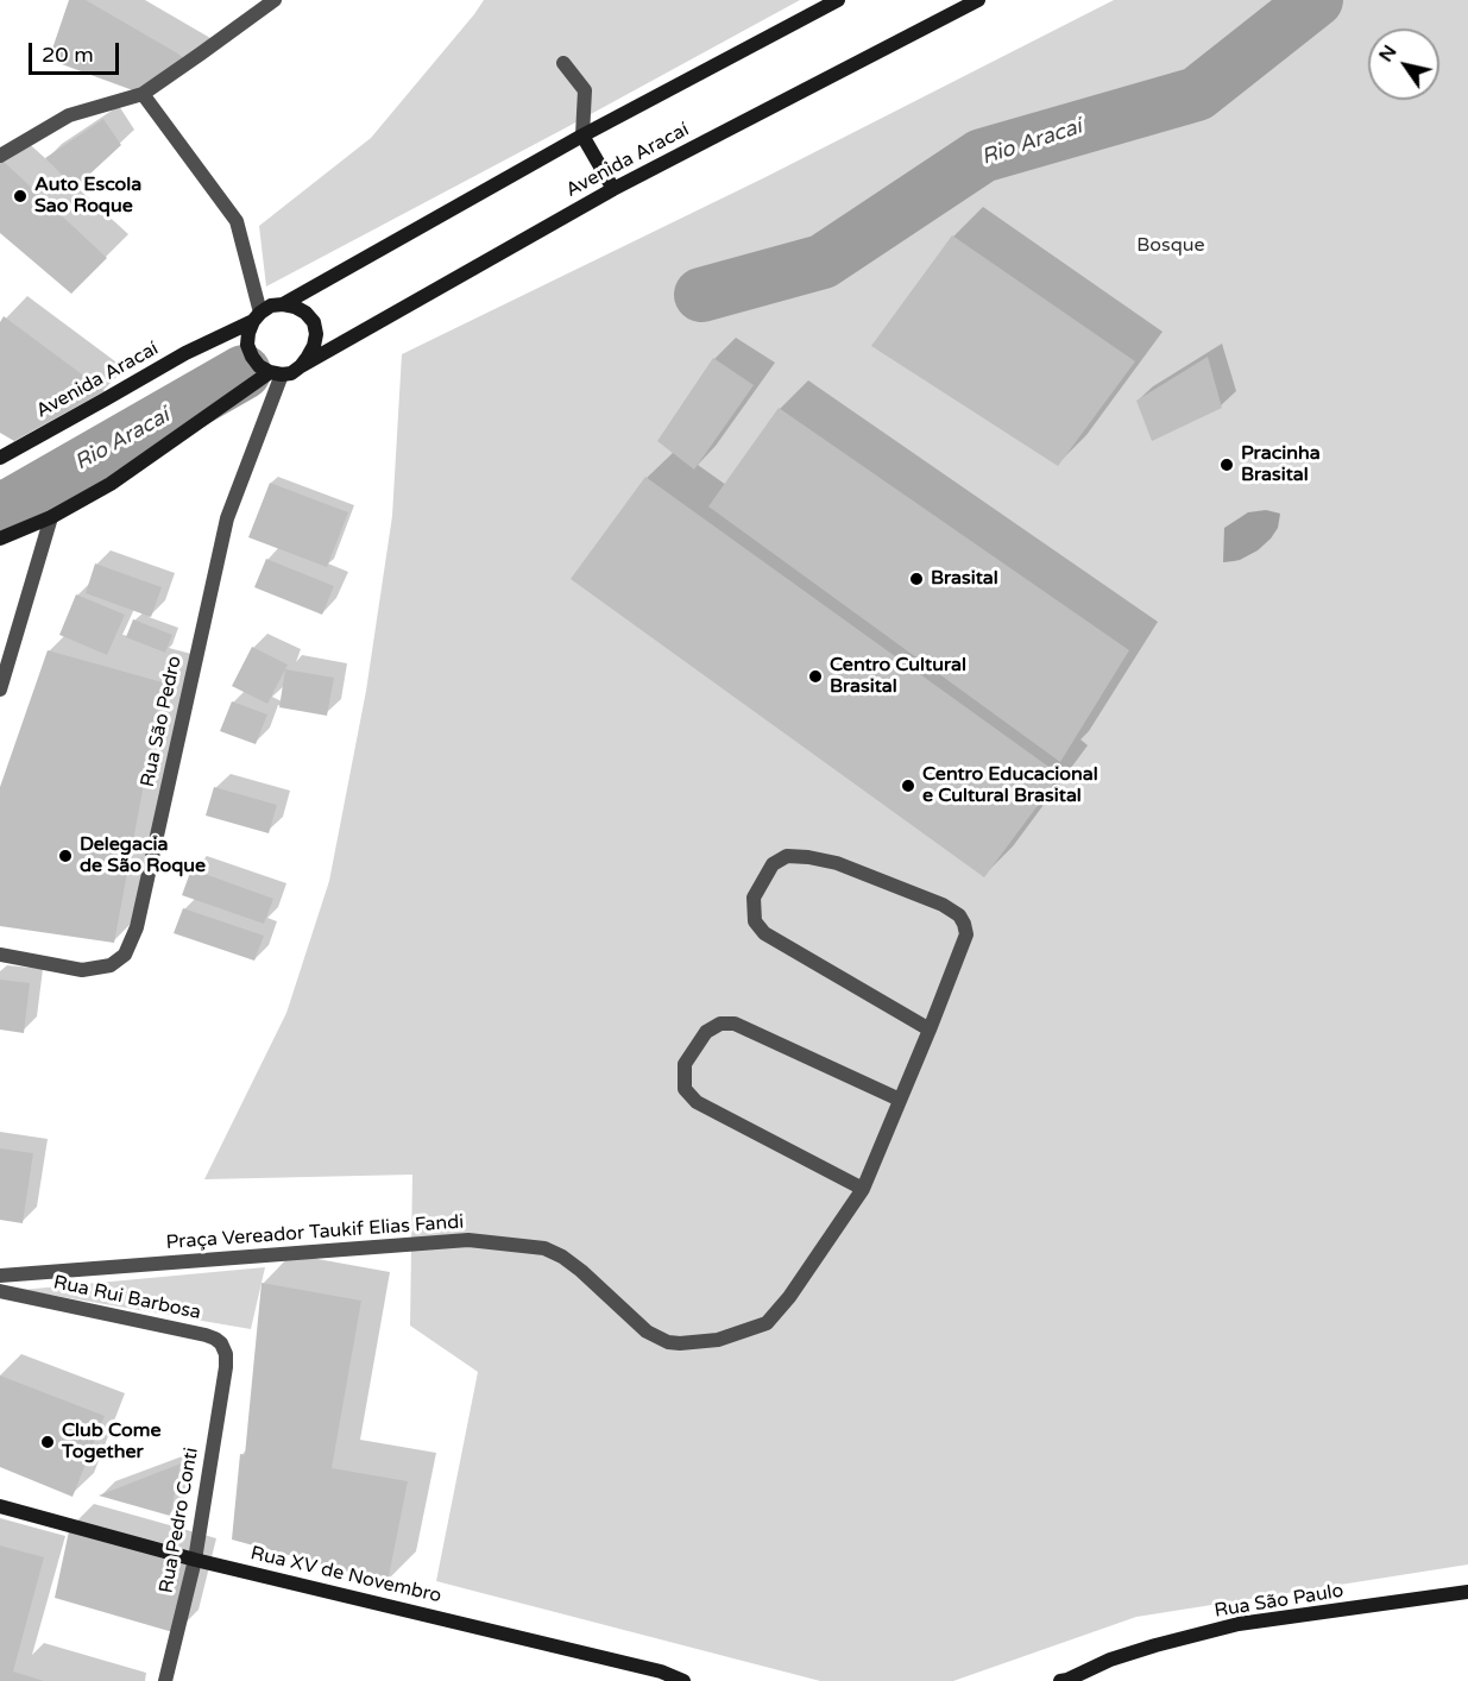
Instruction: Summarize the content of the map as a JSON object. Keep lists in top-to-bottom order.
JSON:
{
  "streets": {
    "main road": ["Avenida Aracaí", "Rua XV de Novembro", "Rua São Paulo"],
    "street": [
      "Rua São Pedro",
      "Praça Vereador Taukif Elias Fandi",
      "Rua Rui Barbosa",
      "Rua Pedro Conti"
    ]
  },
  "crossings": [
    ["Avenida Aracaí", "Rua São Pedro"],
    ["Rua Rui Barbosa", "Rua Pedro Conti"],
    ["Rua Pedro Conti", "Rua XV de Novembro"]
  ],
  "water": ["Rio Aracaí"],
  "parks": ["Bosque"],
  "places": [
    "Auto Escola Sao Roque",
    "Pracinha Brasital",
    "Brasital",
    "Centro Cultural Brasital",
    "Centro Educacional e Cultural Brasital",
    "Delegacia de São Roque",
    "Club Come Together"
  ],
  "scale_bar": "20 m",
  "north": "top left"
}
